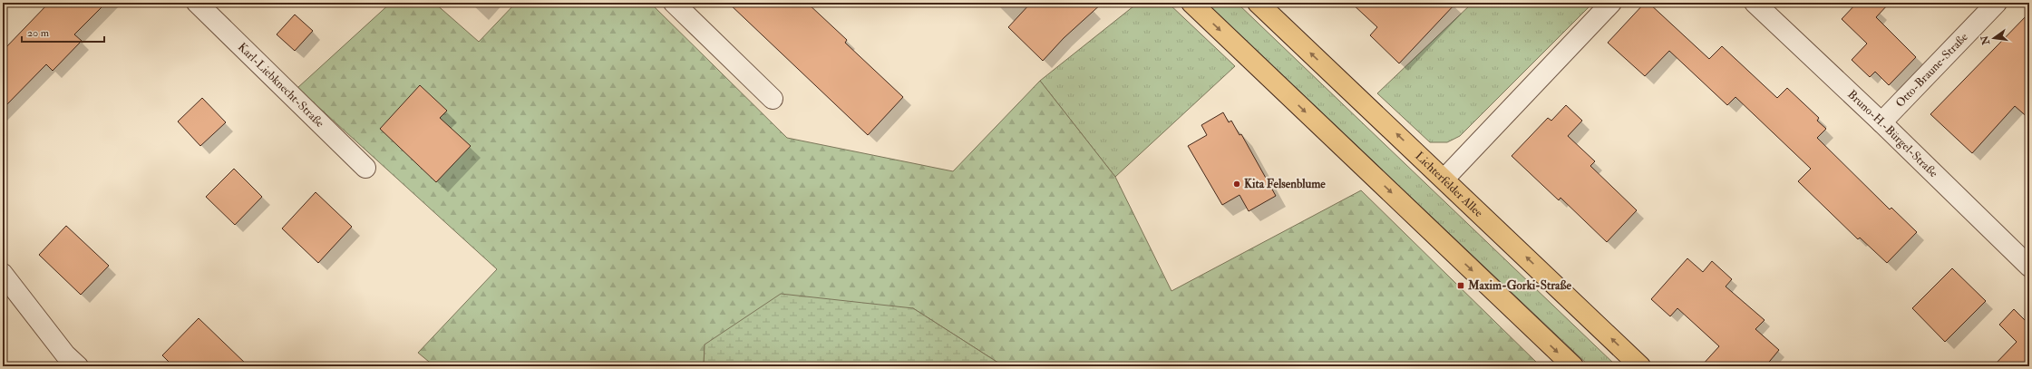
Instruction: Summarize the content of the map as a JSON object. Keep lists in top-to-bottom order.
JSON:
{
  "streets": {
    "main road": ["Lichterfelder Allee"],
    "street": ["Otto-Braune-Straße", "Karl-Liebknecht-Straße", "Bruno-H.-Bürgel-Straße"]
  },
  "crossings": [
    ["Otto-Braune-Straße", "Bruno-H.-Bürgel-Straße"]
  ],
  "places": {
    "other": ["Kita Felsenblume"],
    "transit": ["Maxim-Gorki-Straße"]
  },
  "scale_bar": "20 m",
  "north": "left"
}
